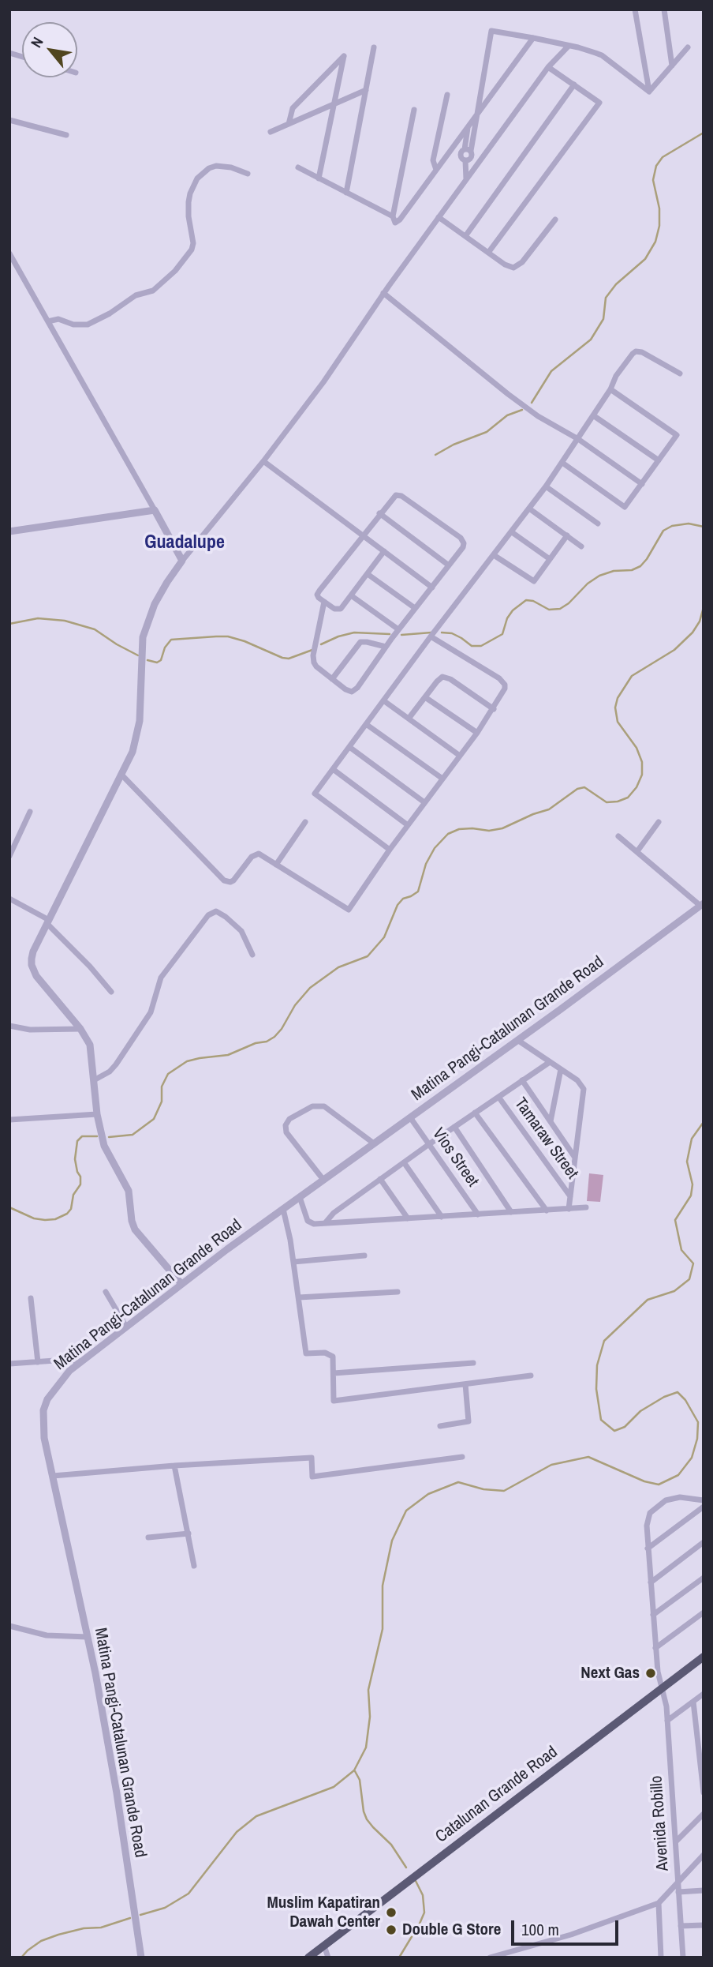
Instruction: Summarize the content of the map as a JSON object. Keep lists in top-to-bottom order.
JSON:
{
  "streets": {
    "main road": ["Catalunan Grande Road"],
    "street": [
      "Matina Pangi-Catalunan Grande Road",
      "Tamaraw Street",
      "Vios Street",
      "Avenida Robillo"
    ]
  },
  "crossings": [
    ["Matina Pangi-Catalunan Grande Road", "Vios Street"],
    ["Catalunan Grande Road", "Avenida Robillo"]
  ],
  "districts": ["Guadalupe"],
  "places": ["Next Gas", "Muslim Kapatiran Dawah Center", "Double G Store"],
  "scale_bar": "100 m",
  "north": "top left"
}
